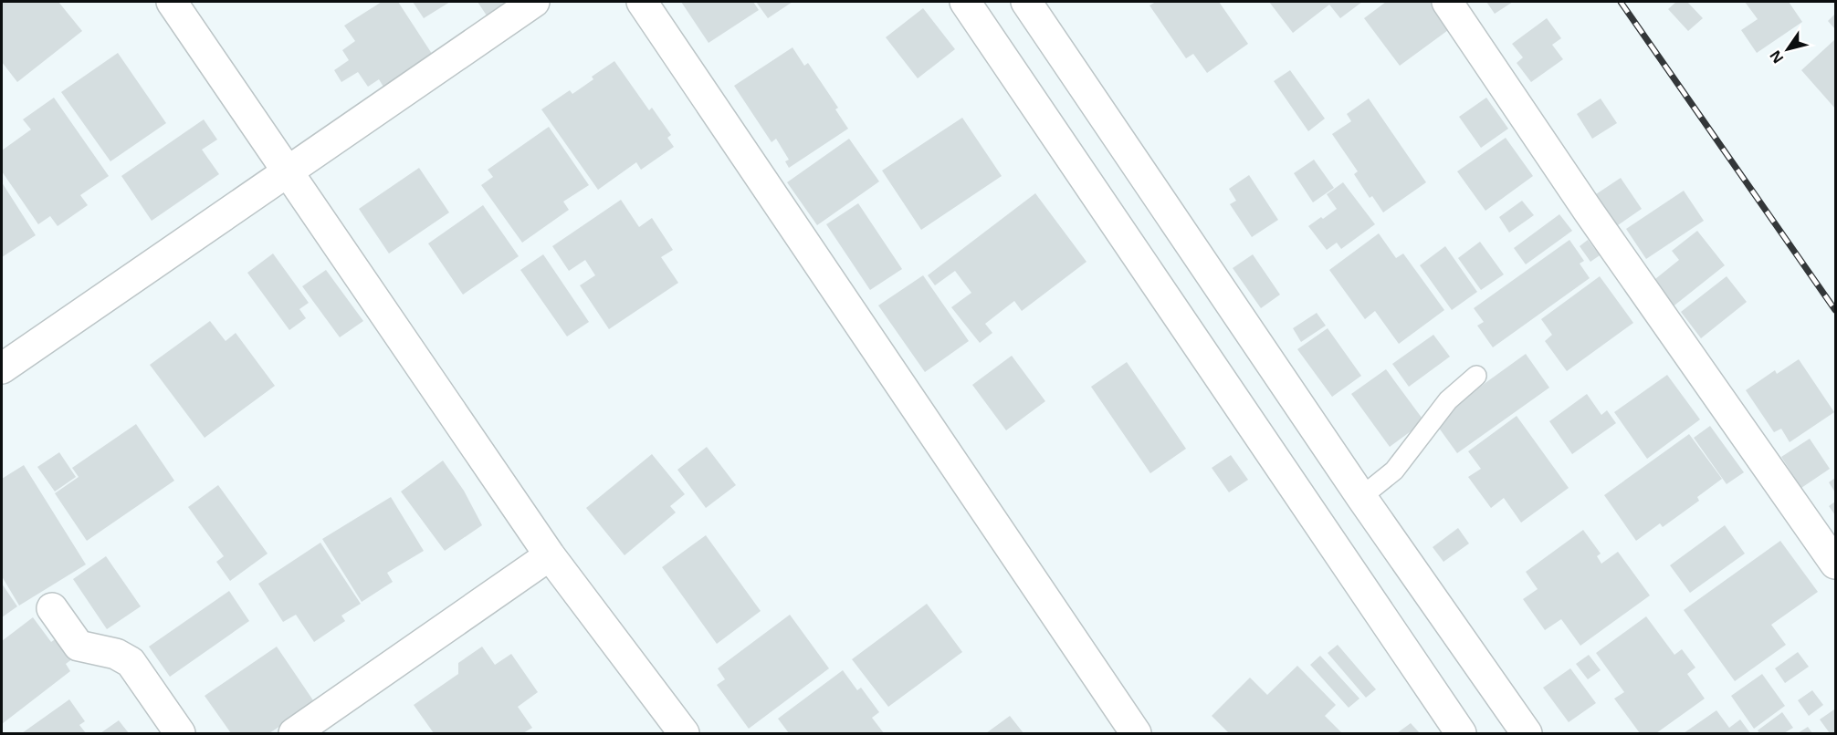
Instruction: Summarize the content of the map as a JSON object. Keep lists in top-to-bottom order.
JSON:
{
  "north": "bottom left"
}
